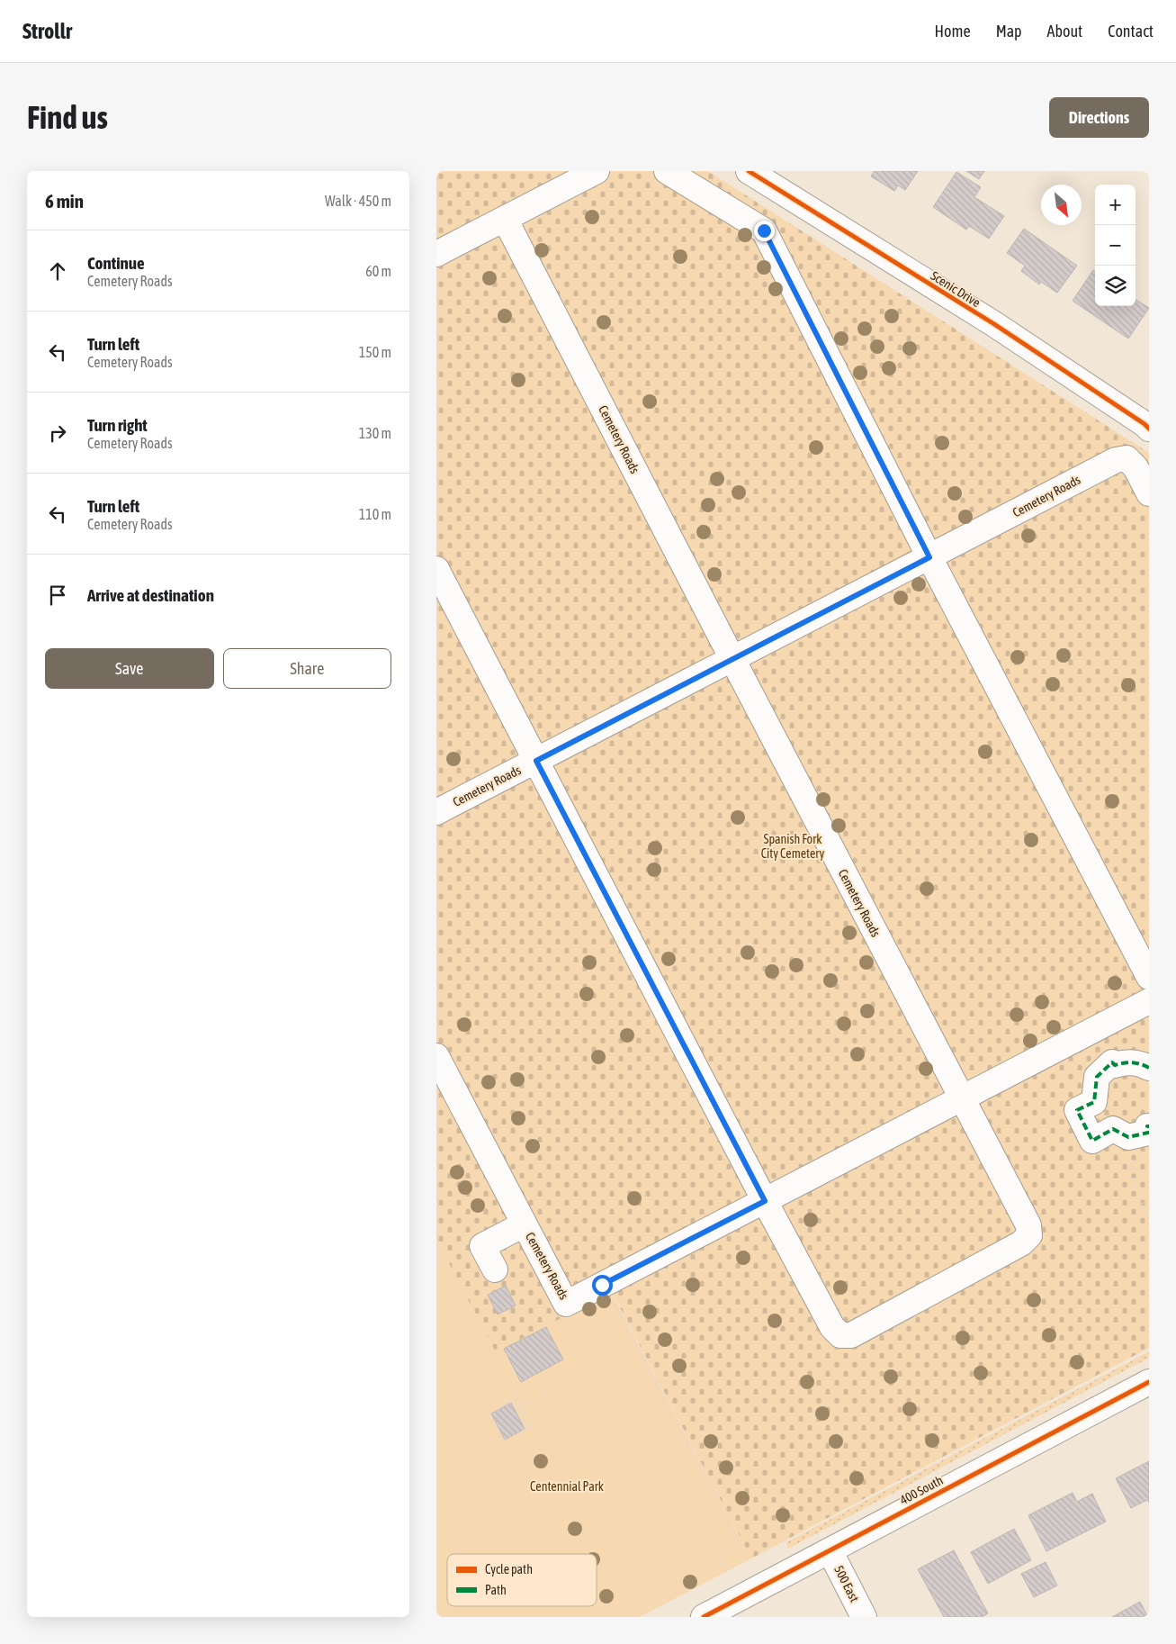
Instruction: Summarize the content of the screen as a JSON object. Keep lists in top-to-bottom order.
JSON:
{
  "streets": {
    "street": [
      "Scenic Drive",
      "Cemetery Roads",
      "400 South",
      "500 East"
    ]
  },
  "crossings": [
    ["400 South", "500 East"]
  ],
  "parks": ["Spanish Fork City Cemetery", "Centennial Park"],
  "legend": ["Cycle path", "Path"],
  "north": "bottom right",
  "page": {
    "header": "Strollr",
    "nav": [
      "Home",
      "Map",
      "About",
      "Contact"
    ],
    "buttons": [
      "Directions",
      ["Save", "Share"]
    ],
    "title": "Find us",
    "heading": ["6 min", "Walk · 450 m"],
    "map_buttons": ["+", "−"],
    "list": [
      ["Continue", "Cemetery Roads", "60 m"],
      ["Turn left", "Cemetery Roads", "150 m"],
      ["Turn right", "Cemetery Roads", "130 m"],
      ["Turn left", "Cemetery Roads", "110 m"],
      "Arrive at destination"
    ]
  }
}
